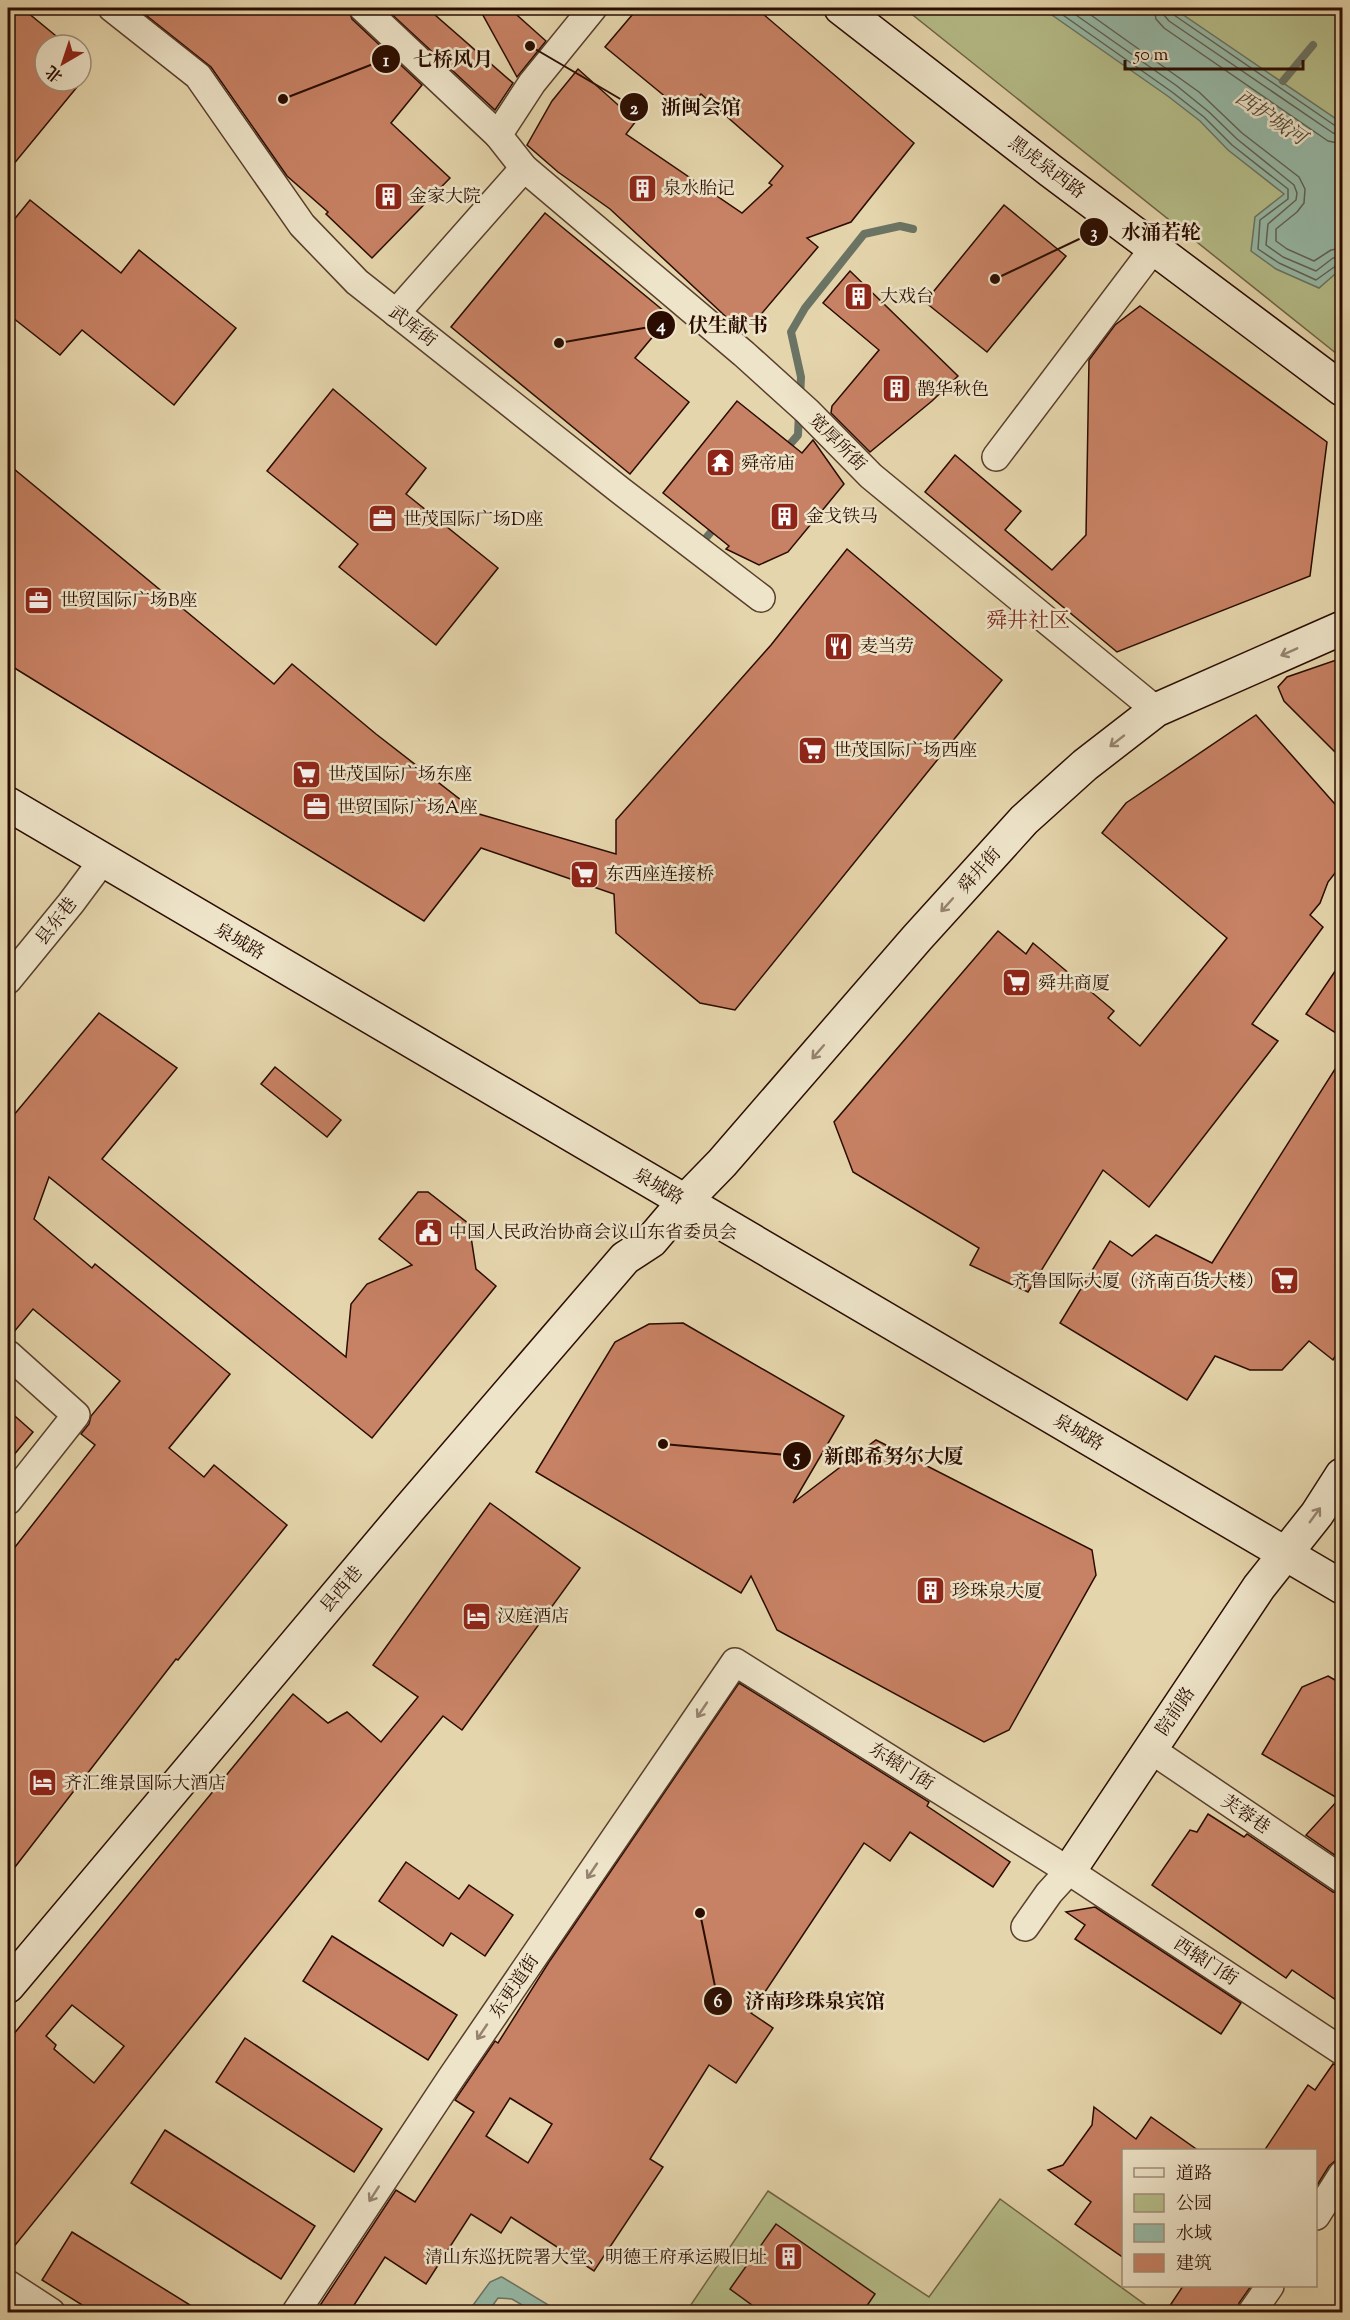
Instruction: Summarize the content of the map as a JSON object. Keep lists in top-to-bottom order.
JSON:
{
  "streets": {
    "main road": [
      "黑虎泉西路",
      "舜井街",
      "泉城路",
      "县西巷",
      "院前路"
    ],
    "street": [
      "武库街",
      "宽厚所街",
      "县东巷",
      "东辕门街",
      "芙蓉巷",
      "西辕门街",
      "东更道街"
    ]
  },
  "crossings": [
    ["宽厚所街", "舜井街"],
    ["舜井街", "泉城路"],
    ["舜井街", "县西巷"],
    ["县东巷", "泉城路"],
    ["泉城路", "县西巷"],
    ["泉城路", "院前路"],
    ["院前路", "东辕门街"],
    ["院前路", "芙蓉巷"],
    ["院前路", "西辕门街"],
    ["东辕门街", "西辕门街"],
    ["东辕门街", "东更道街"]
  ],
  "one_way": ["舜井街", "东更道街"],
  "districts": ["舜井社区"],
  "water": ["西护城河"],
  "places": {
    "other": [
      "浙闽会馆",
      "七桥风月",
      "水涌若轮",
      "伏生献书",
      "新郎希努尔大厦",
      "济南珍珠泉宾馆"
    ],
    "building": [
      "泉水胎记",
      "金家大院",
      "大戏台",
      "鹊华秋色",
      "金戈铁马",
      "珍珠泉大厦",
      "清山东巡抚院署大堂、明德王府承运殿旧址"
    ],
    "temple": ["舜帝庙"],
    "office": ["世茂国际广场D座", "世贸国际广场B座", "世贸国际广场A座"],
    "restaurant": ["麦当劳"],
    "supermarket": [
      "世茂国际广场西座",
      "世茂国际广场东座",
      "东西座连接桥",
      "舜井商厦",
      "齐鲁国际大厦（济南百货大楼）"
    ],
    "public building": ["中国人民政治协商会议山东省委员会"],
    "hotel": ["汉庭酒店", "齐汇维景国际大酒店"]
  },
  "legend": [
    "道路",
    "公园",
    "水域",
    "建筑"
  ],
  "scale_bar": "50 m",
  "north": "bottom left"
}
